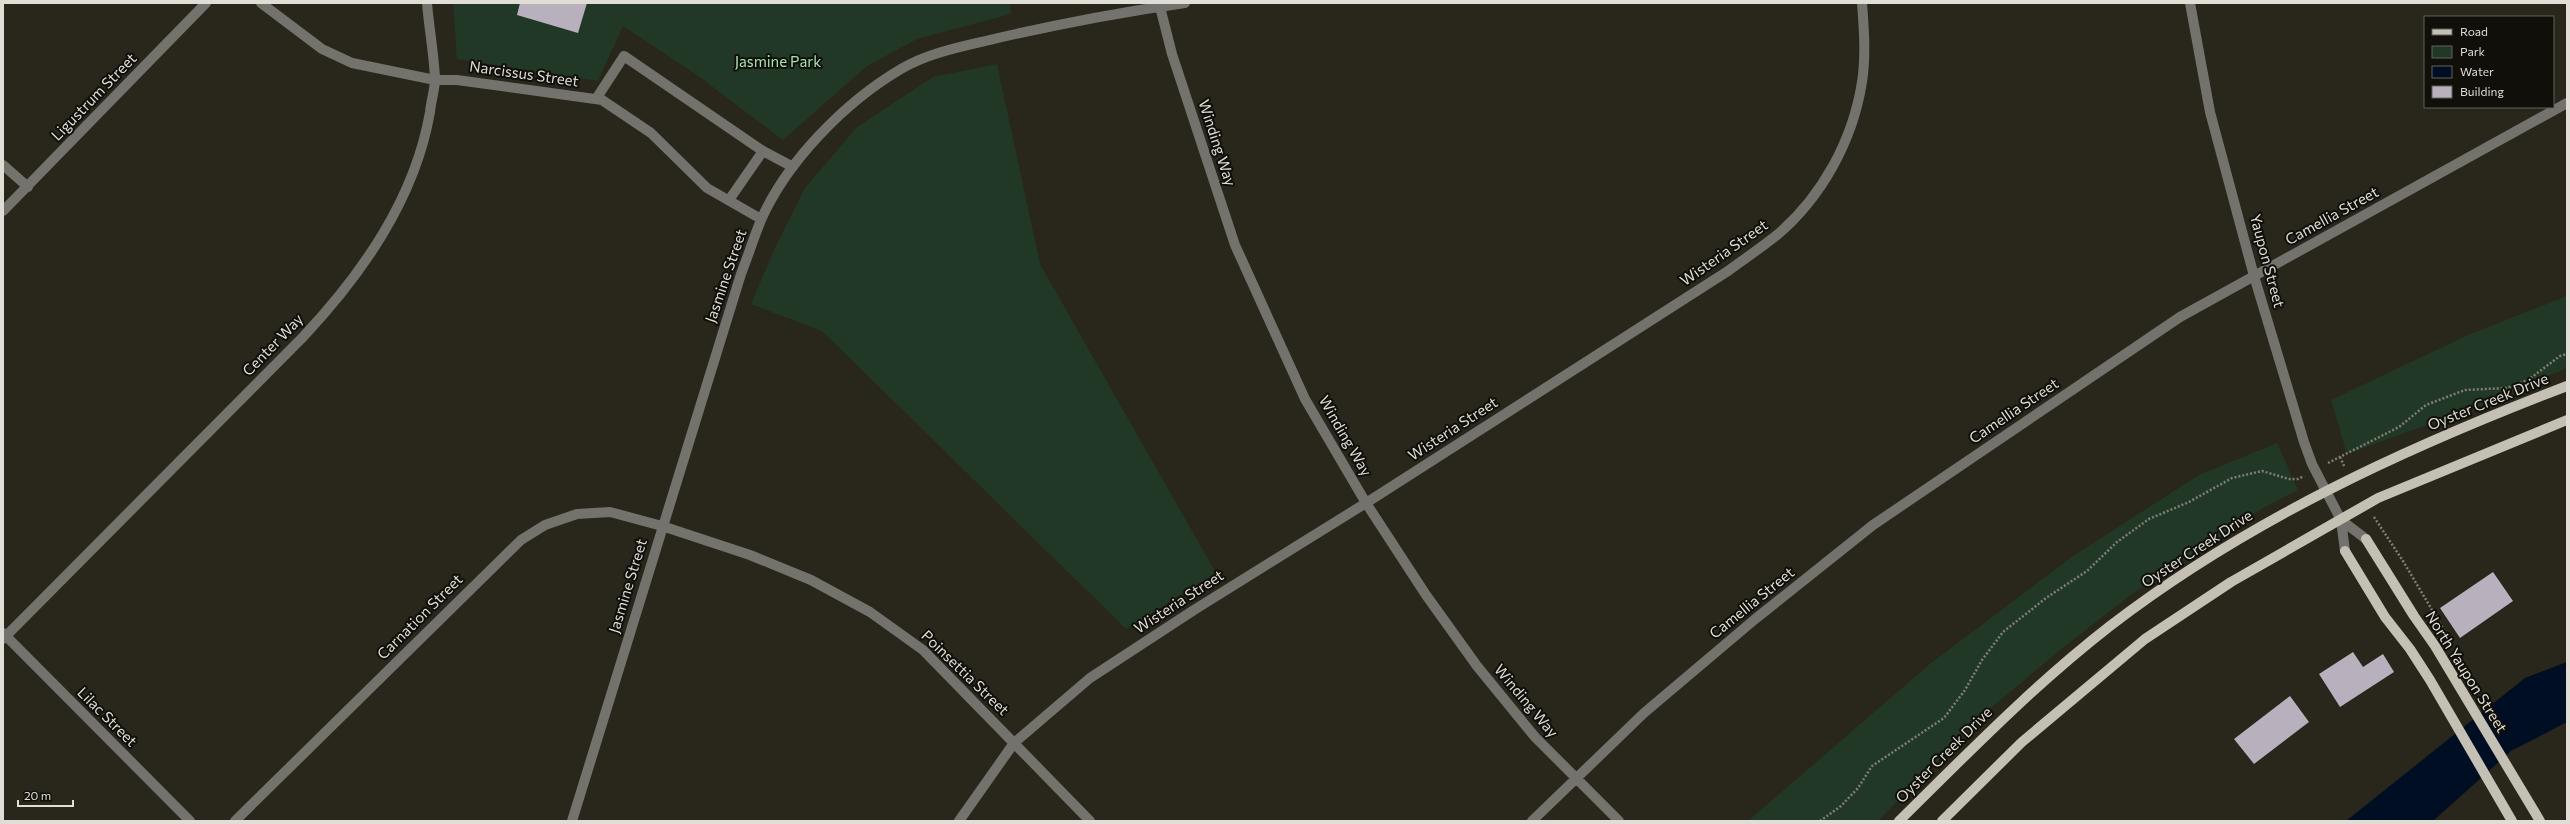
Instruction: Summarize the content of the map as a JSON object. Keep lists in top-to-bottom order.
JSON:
{
  "streets": {
    "main road": ["Oyster Creek Drive", "North Yaupon Street"],
    "street": [
      "Narcissus Street",
      "Ligustrum Street",
      "Winding Way",
      "Camellia Street",
      "Wisteria Street",
      "Yaupon Street",
      "Jasmine Street",
      "Center Way",
      "Carnation Street",
      "Poinsettia Street",
      "Lilac Street"
    ]
  },
  "crossings": [
    ["Narcissus Street", "Jasmine Street"],
    ["Narcissus Street", "Center Way"],
    ["Winding Way", "Camellia Street"],
    ["Winding Way", "Wisteria Street"],
    ["Winding Way", "Jasmine Street"],
    ["Camellia Street", "Yaupon Street"],
    ["Wisteria Street", "Poinsettia Street"],
    ["Yaupon Street", "Oyster Creek Drive"],
    ["Yaupon Street", "North Yaupon Street"],
    ["Jasmine Street", "Carnation Street"],
    ["Jasmine Street", "Poinsettia Street"],
    ["Center Way", "Lilac Street"],
    ["Carnation Street", "Poinsettia Street"]
  ],
  "parks": ["Jasmine Park"],
  "legend": [
    "Road",
    "Park",
    "Water",
    "Building"
  ],
  "scale_bar": "20 m"
}
